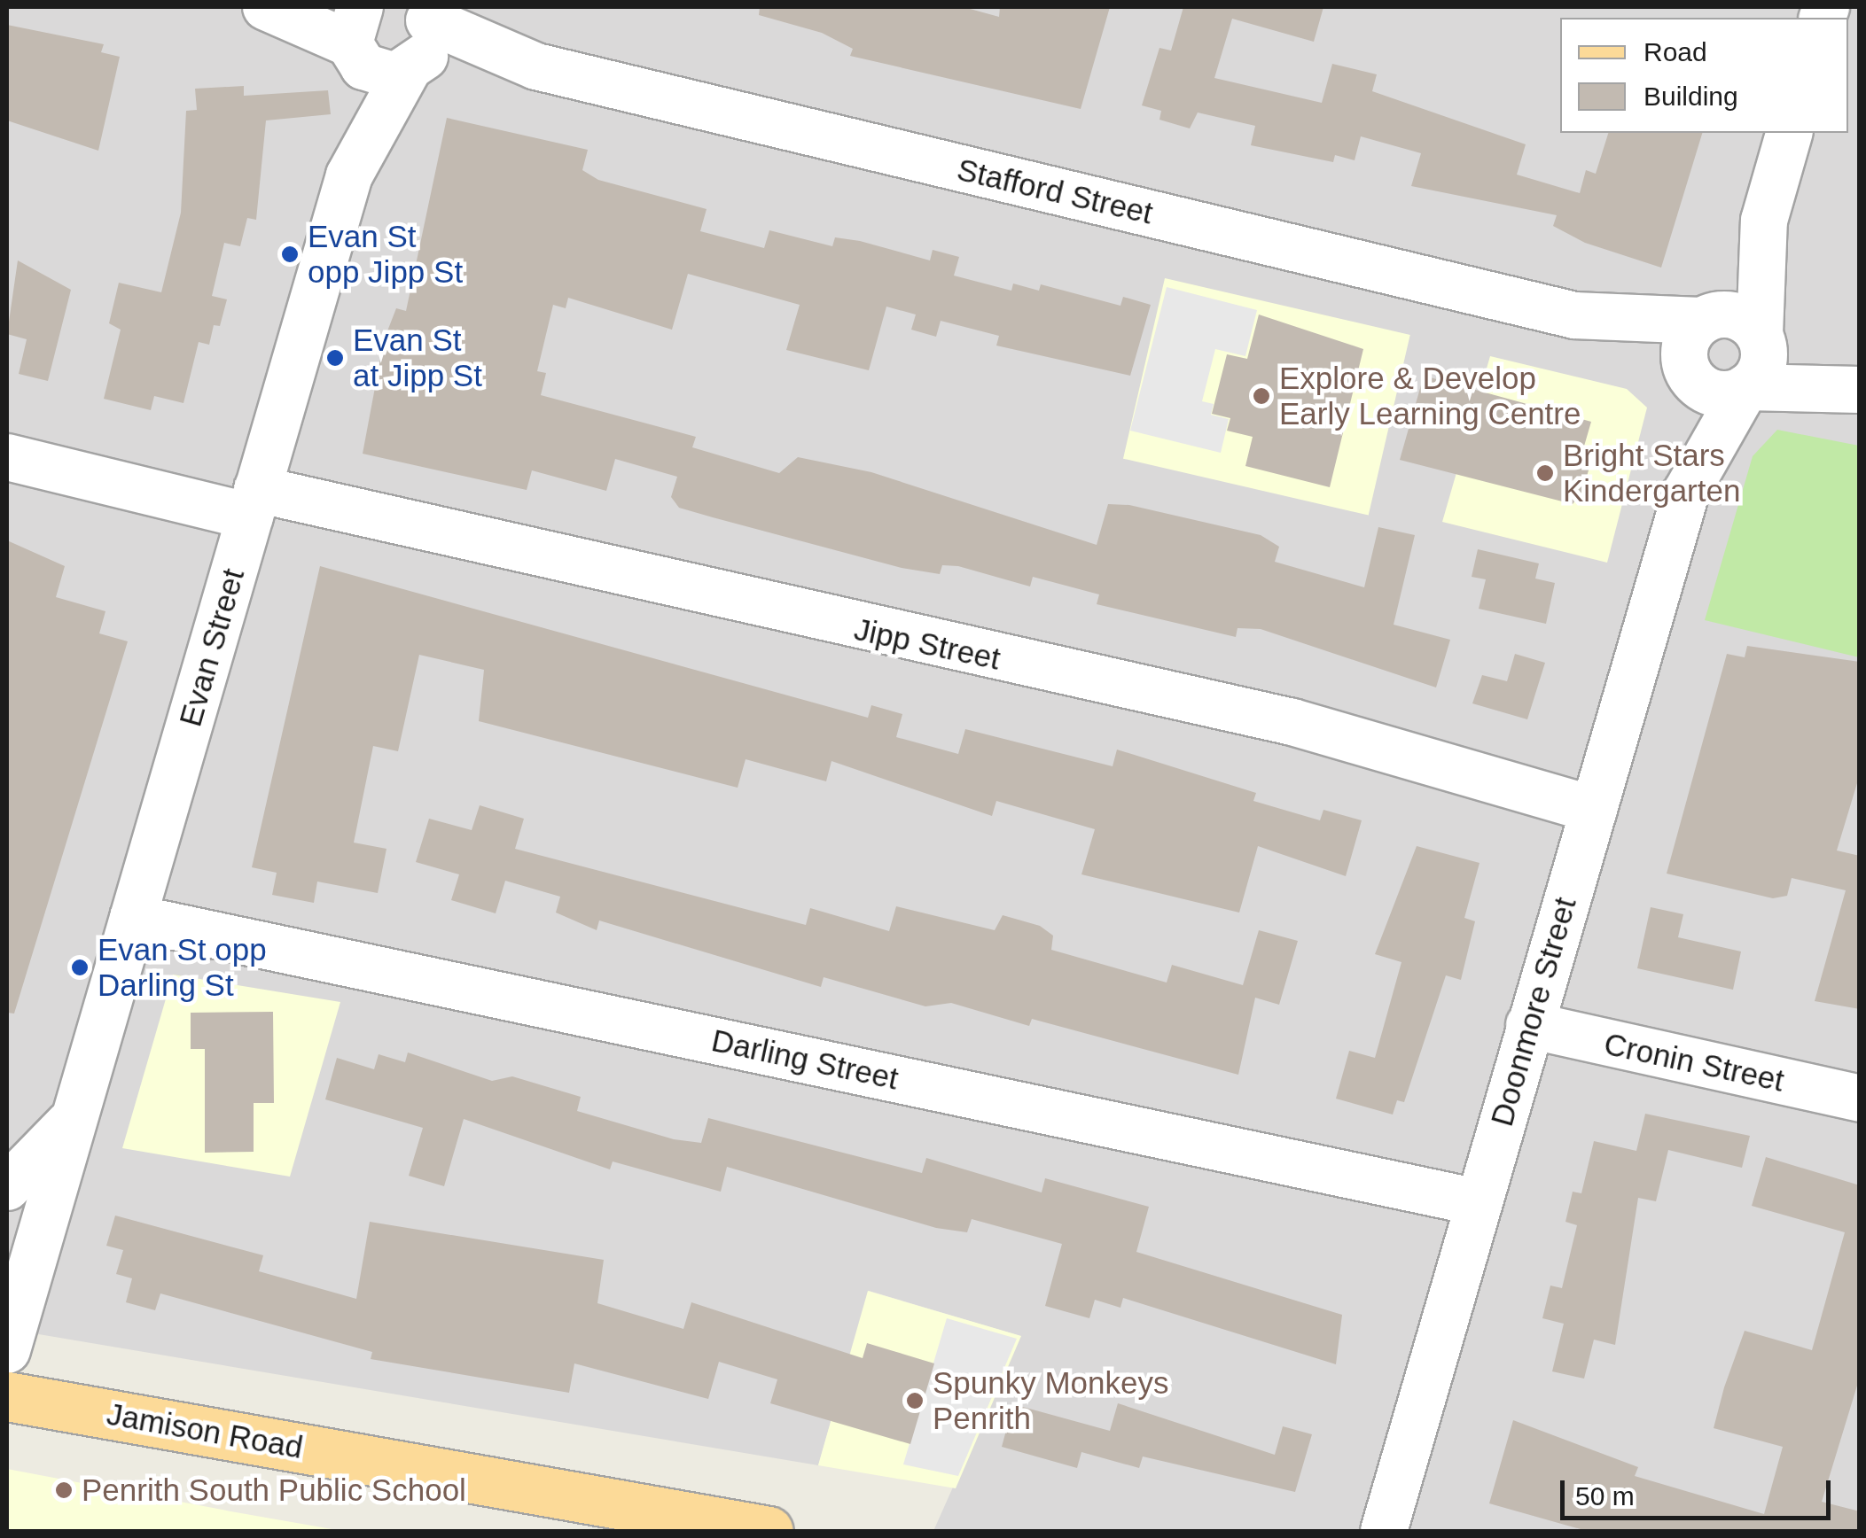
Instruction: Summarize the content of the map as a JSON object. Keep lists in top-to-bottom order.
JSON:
{
  "streets": {
    "main road": ["Jamison Road"],
    "street": [
      "Stafford Street",
      "Jipp Street",
      "Evan Street",
      "Doonmore Street",
      "Darling Street",
      "Cronin Street"
    ]
  },
  "crossings": [
    ["Stafford Street", "Evan Street"],
    ["Stafford Street", "Doonmore Street"],
    ["Jipp Street", "Evan Street"],
    ["Jipp Street", "Doonmore Street"],
    ["Evan Street", "Darling Street"],
    ["Doonmore Street", "Darling Street"],
    ["Doonmore Street", "Cronin Street"]
  ],
  "places": [
    "Evan St opp Jipp St",
    "Evan St at Jipp St",
    "Explore & Develop Early Learning Centre",
    "Bright Stars Kindergarten",
    "Evan St opp Darling St",
    "Spunky Monkeys Penrith",
    "Penrith South Public School"
  ],
  "legend": ["Road", "Building"],
  "scale_bar": "50 m"
}
